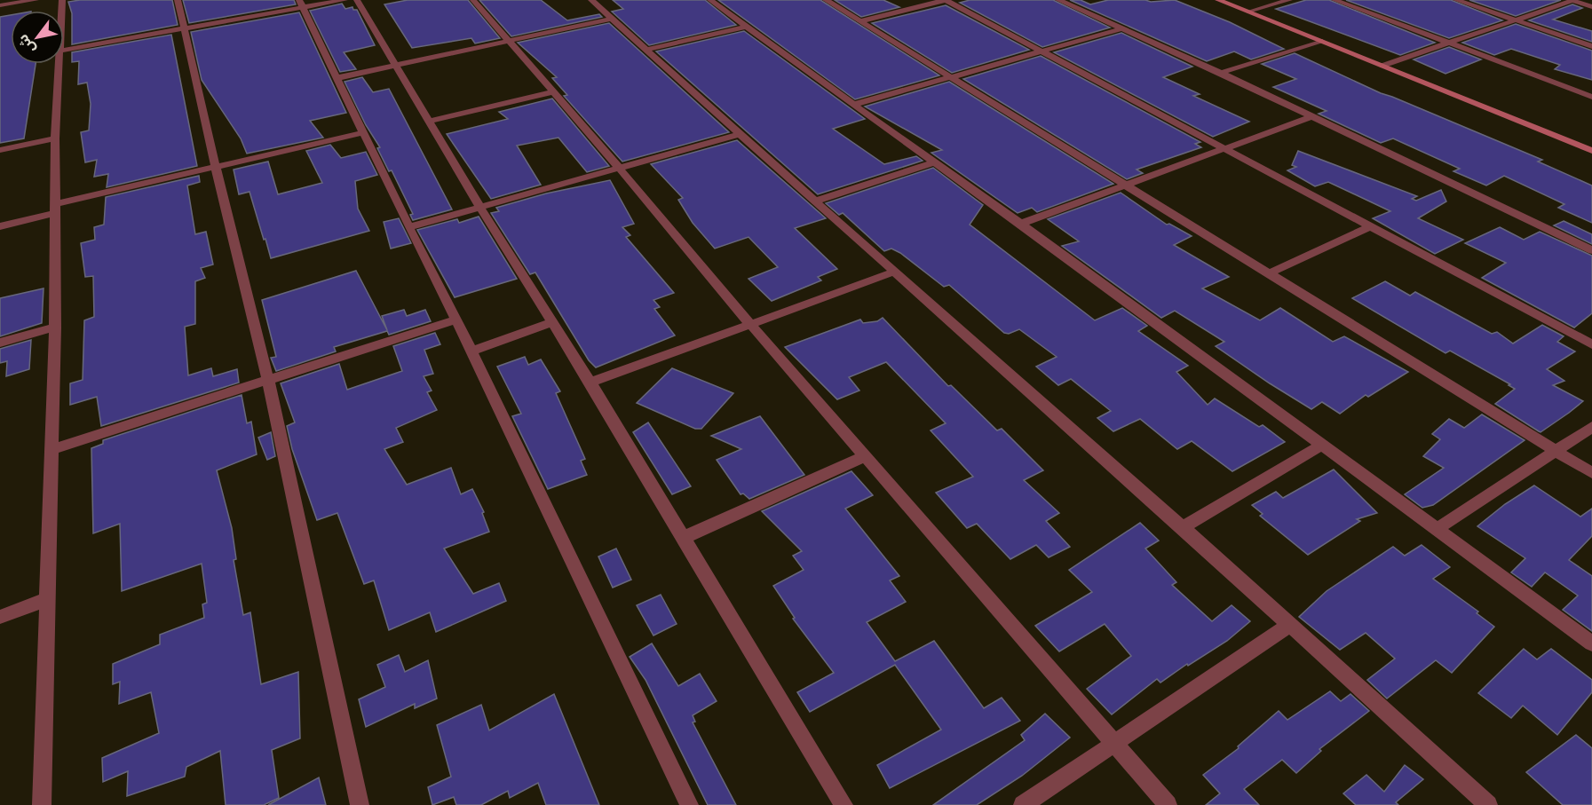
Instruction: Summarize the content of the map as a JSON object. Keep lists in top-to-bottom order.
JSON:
{
  "north": "bottom left"
}
